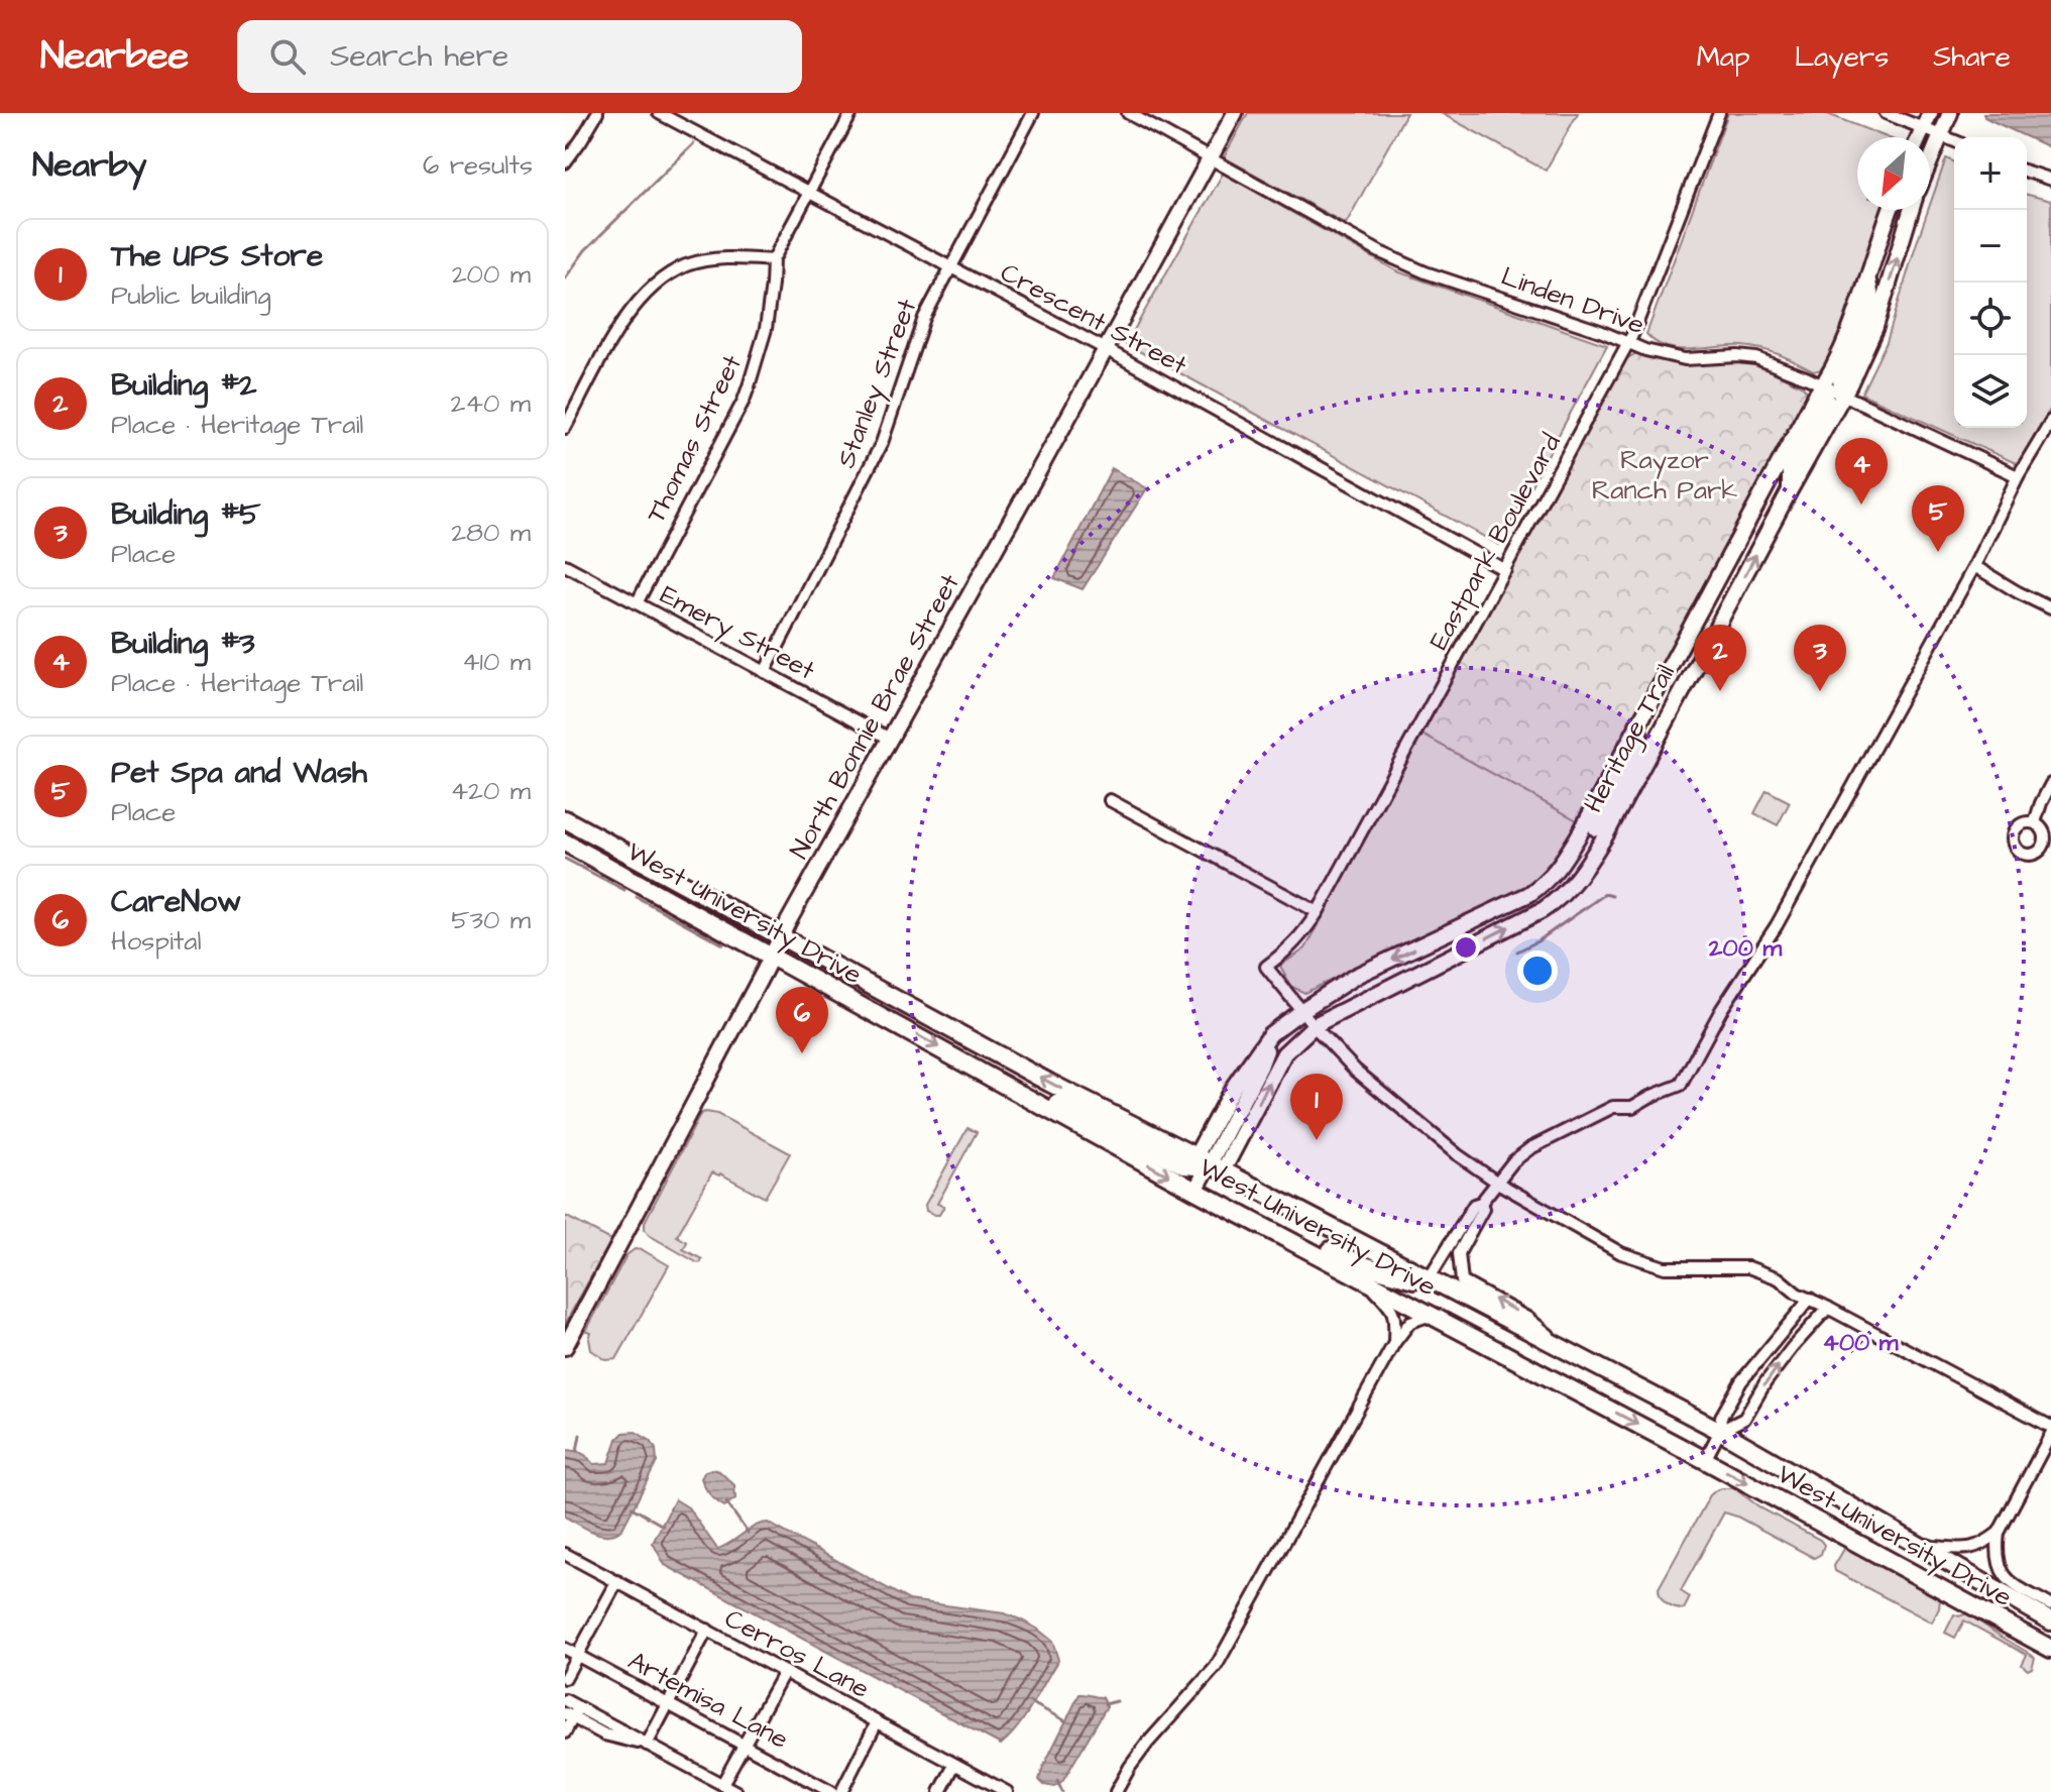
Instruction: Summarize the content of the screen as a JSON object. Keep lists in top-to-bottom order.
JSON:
{
  "streets": {
    "main road": ["West University Drive"],
    "street": [
      "Linden Drive",
      "Crescent Street",
      "Stanley Street",
      "Thomas Street",
      "Eastpark Boulevard",
      "Emery Street",
      "North Bonnie Brae Street",
      "Heritage Trail",
      "Cerros Lane",
      "Artemisa Lane"
    ]
  },
  "crossings": [
    ["Linden Drive", "Eastpark Boulevard"],
    ["Linden Drive", "North Bonnie Brae Street"],
    ["Linden Drive", "Heritage Trail"],
    ["Crescent Street", "Stanley Street"],
    ["Crescent Street", "Thomas Street"],
    ["Crescent Street", "Eastpark Boulevard"],
    ["Crescent Street", "North Bonnie Brae Street"],
    ["Stanley Street", "Emery Street"],
    ["Thomas Street", "Emery Street"],
    ["Eastpark Boulevard", "Heritage Trail"],
    ["Emery Street", "North Bonnie Brae Street"],
    ["North Bonnie Brae Street", "West University Drive"],
    ["Heritage Trail", "West University Drive"]
  ],
  "parks": ["Rayzor Ranch Park"],
  "north": "bottom left",
  "page": {
    "header": "Nearbee",
    "search": "Search here",
    "nav": ["Map", "Layers", "Share"],
    "heading": ["Nearby", "6 results"],
    "map_buttons": ["+", "−"],
    "list": [
      {
        "mark": "1",
        "name": "The UPS Store",
        "note": "Public building",
        "value": "200 m"
      },
      {
        "mark": "2",
        "name": "Building #2",
        "note": "Place · Heritage Trail",
        "value": "240 m"
      },
      {
        "mark": "3",
        "name": "Building #5",
        "note": "Place",
        "value": "280 m"
      },
      {
        "mark": "4",
        "name": "Building #3",
        "note": "Place · Heritage Trail",
        "value": "410 m"
      },
      {
        "mark": "5",
        "name": "Pet Spa and Wash",
        "note": "Place",
        "value": "420 m"
      },
      {
        "mark": "6",
        "name": "CareNow",
        "note": "Hospital",
        "value": "530 m"
      }
    ],
    "pins": [
      "4",
      "5",
      "2",
      "3",
      "6",
      "1"
    ]
  },
  "rings": ["200 m", "400 m"]
}
